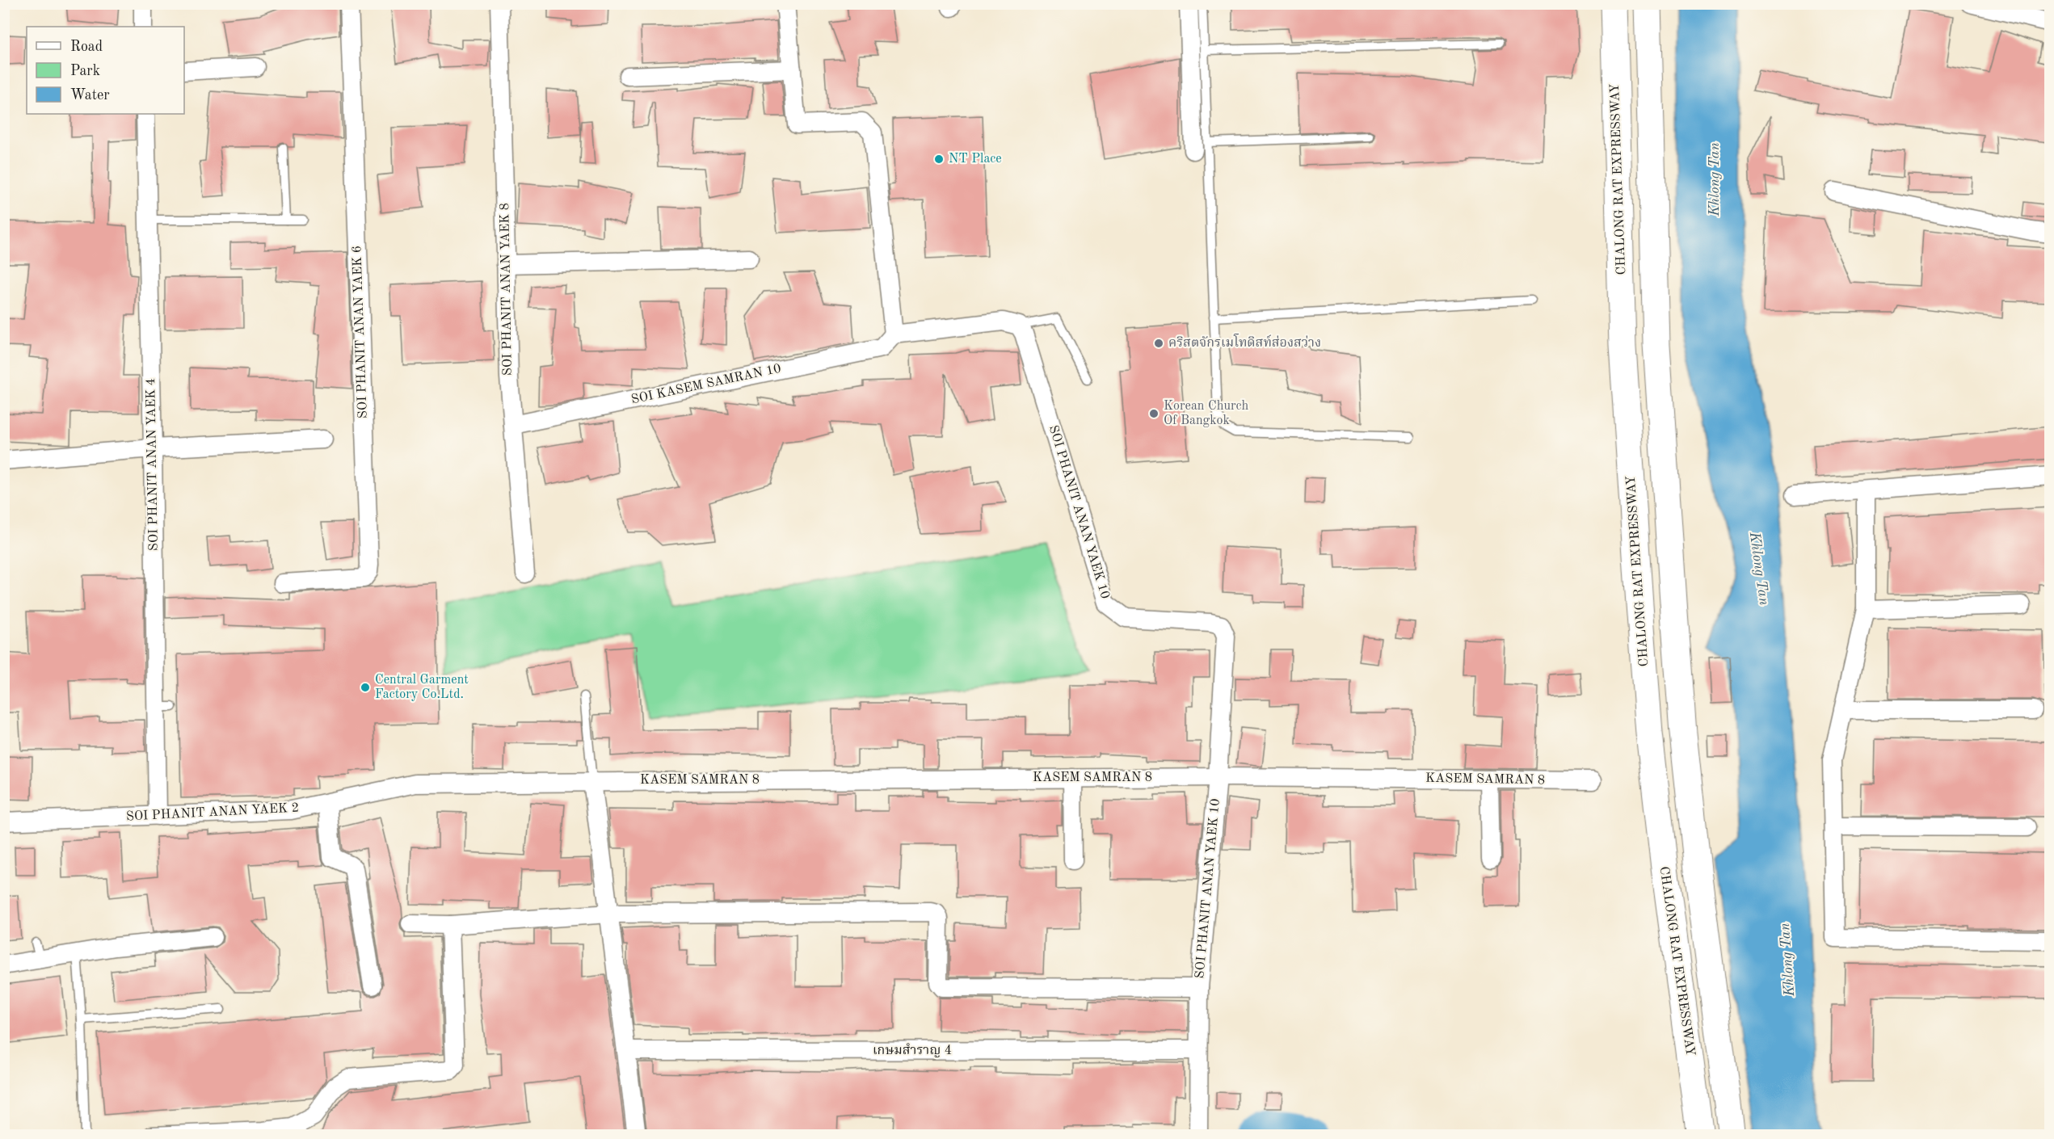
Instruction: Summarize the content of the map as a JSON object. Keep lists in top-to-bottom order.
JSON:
{
  "streets": {
    "highway": ["CHALONG RAT EXPRESSWAY"],
    "street": [
      "SOI PHANIT ANAN YAEK 8",
      "SOI PHANIT ANAN YAEK 6",
      "SOI KASEM SAMRAN 10",
      "SOI PHANIT ANAN YAEK 4",
      "SOI PHANIT ANAN YAEK 10",
      "KASEM SAMRAN 8",
      "SOI PHANIT ANAN YAEK 2",
      "เกษมสำราญ 4"
    ]
  },
  "crossings": [
    ["SOI PHANIT ANAN YAEK 8", "SOI KASEM SAMRAN 10"],
    ["SOI PHANIT ANAN YAEK 4", "SOI PHANIT ANAN YAEK 2"],
    ["SOI PHANIT ANAN YAEK 10", "KASEM SAMRAN 8"],
    ["SOI PHANIT ANAN YAEK 10", "เกษมสำราญ 4"],
    ["KASEM SAMRAN 8", "SOI PHANIT ANAN YAEK 2"]
  ],
  "water": ["Khlong Tan"],
  "places": [
    "NT Place",
    "คริสตจักรเมโทดิสท์ส่องสว่าง",
    "Korean Church Of Bangkok",
    "Central Garment Factory Co.Ltd."
  ],
  "legend": ["Road", "Park", "Water"]
}
